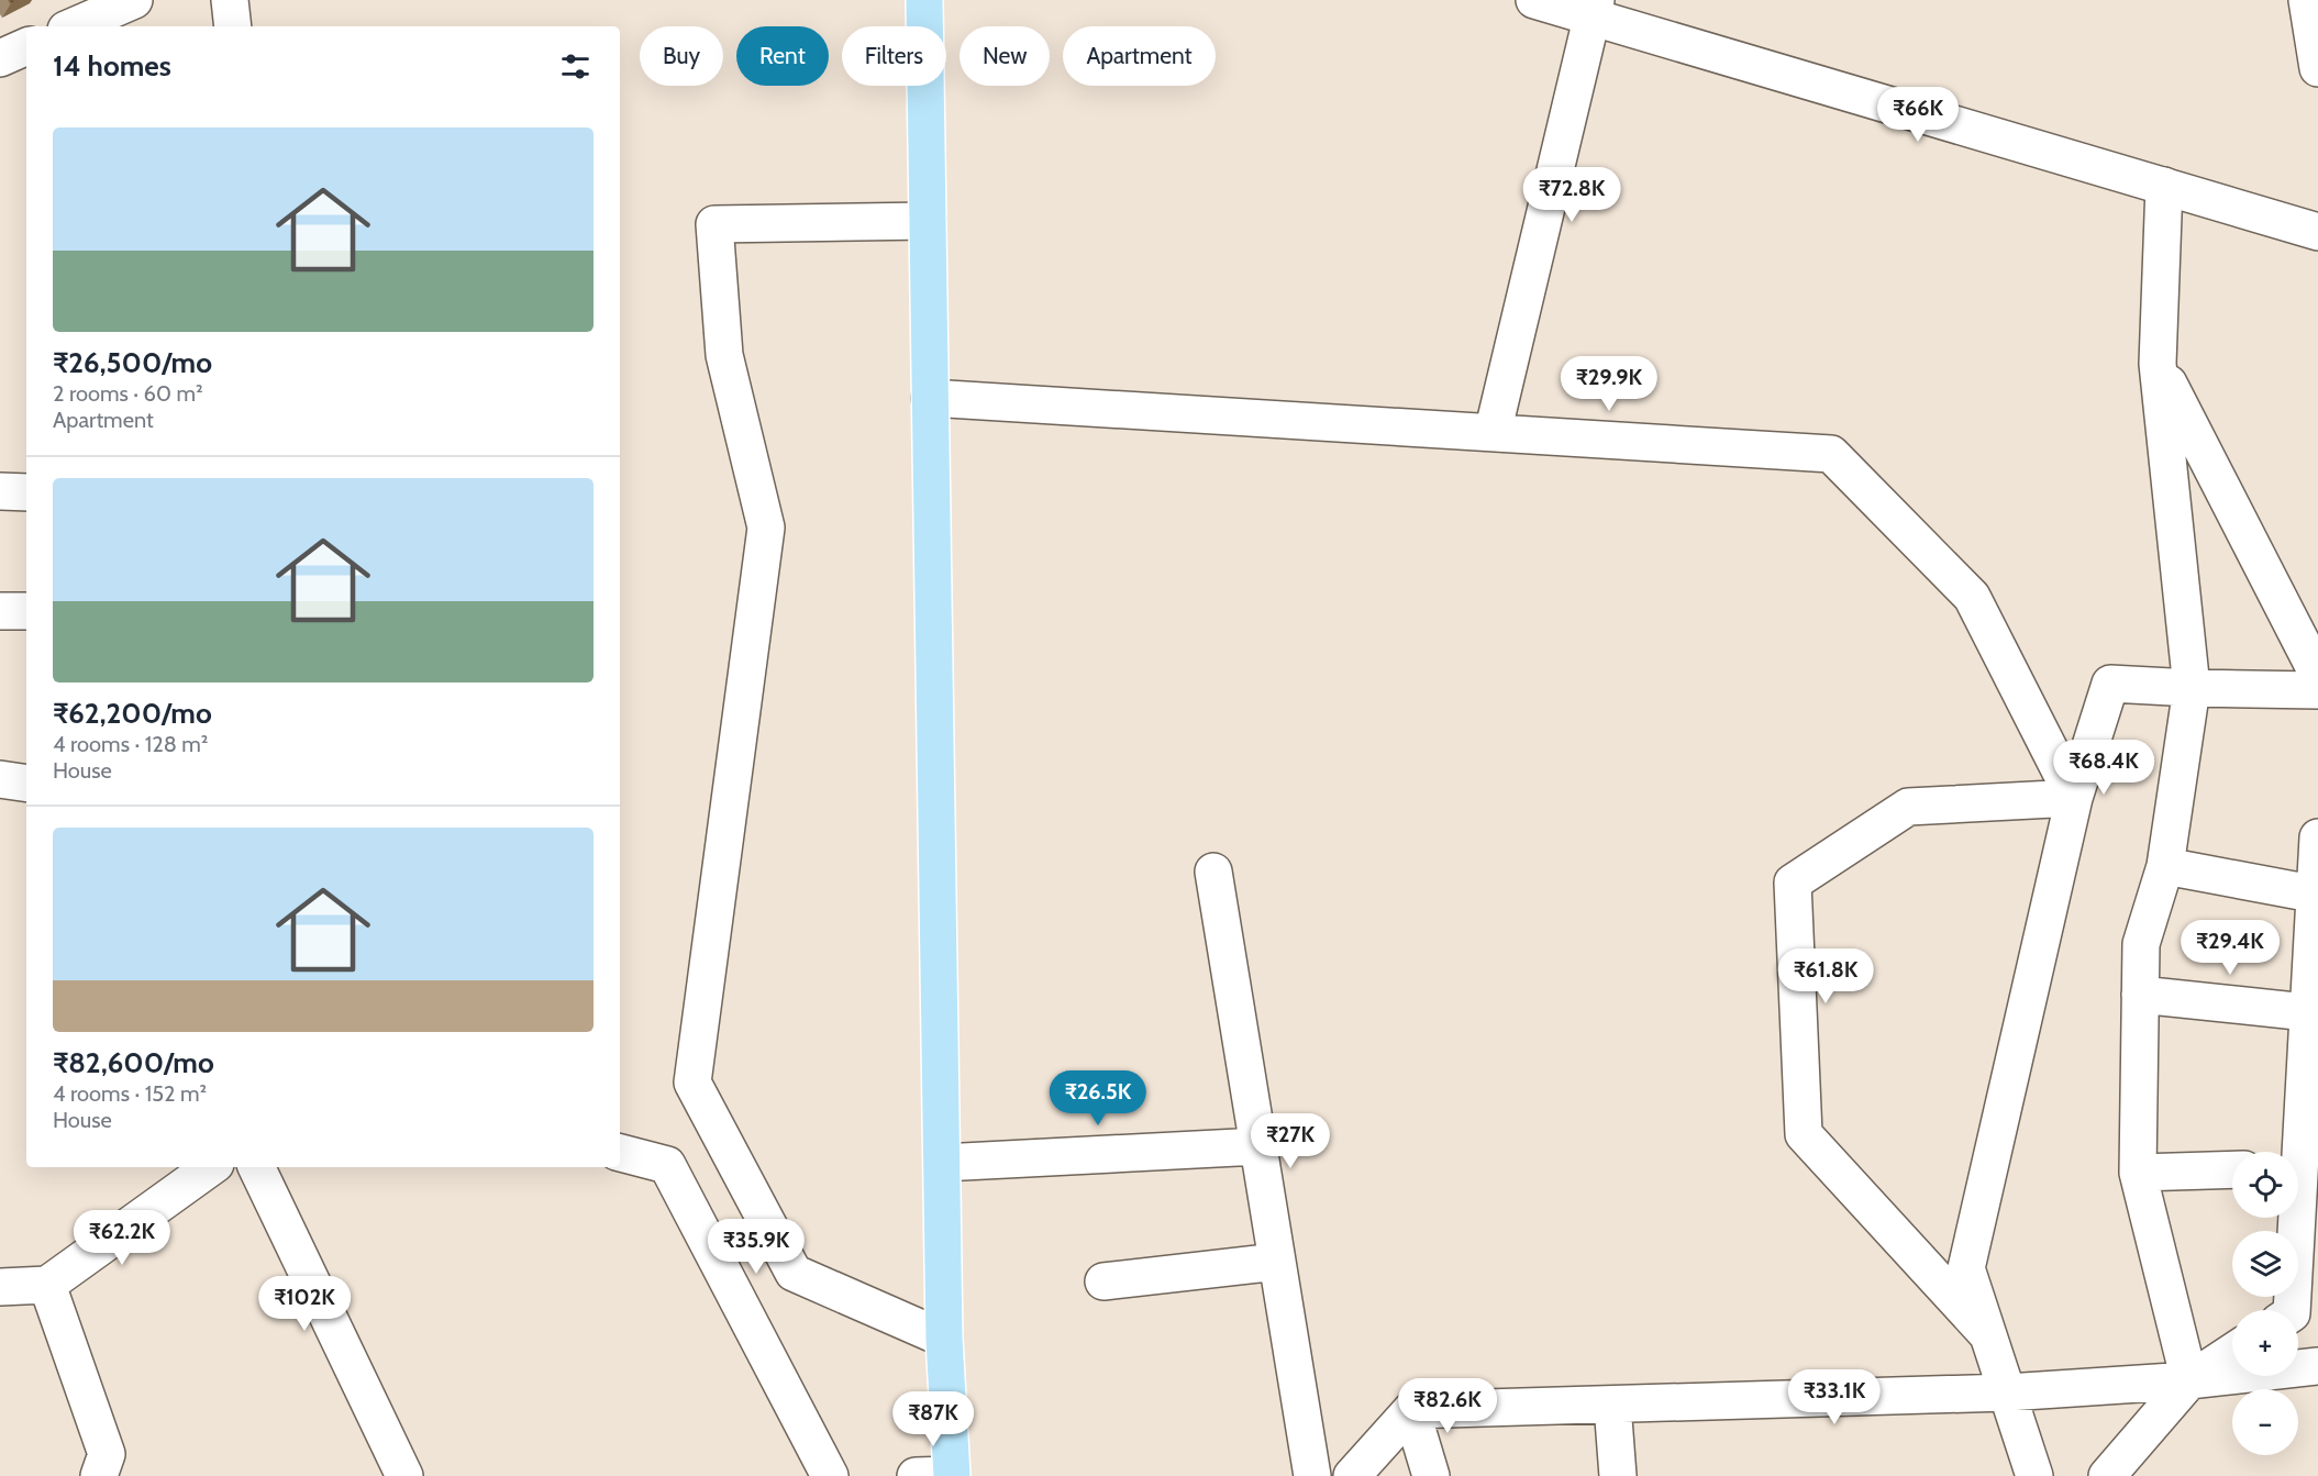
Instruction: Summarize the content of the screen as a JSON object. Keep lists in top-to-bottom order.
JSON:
{
  "page": {
    "chip": [
      "Buy",
      "Rent",
      "Filters",
      "New",
      "Apartment"
    ],
    "heading": "14 homes",
    "price": [
      "₹66K",
      "₹72.8K",
      "₹29.9K",
      "₹68.4K",
      "₹29.4K",
      "₹61.8K",
      "₹26.5K",
      "₹27K",
      "₹62.2K",
      "₹35.9K",
      "₹102K",
      "₹33.1K",
      "₹82.6K",
      "₹87K"
    ],
    "list": [
      {
        "name": "₹26,500/mo",
        "note": "2 rooms · 60 m² · Apartment"
      },
      {
        "name": "₹62,200/mo",
        "note": "4 rooms · 128 m² · House"
      },
      {
        "name": "₹82,600/mo",
        "note": "4 rooms · 152 m² · House"
      }
    ],
    "map_buttons": ["+", "−"]
  }
}
